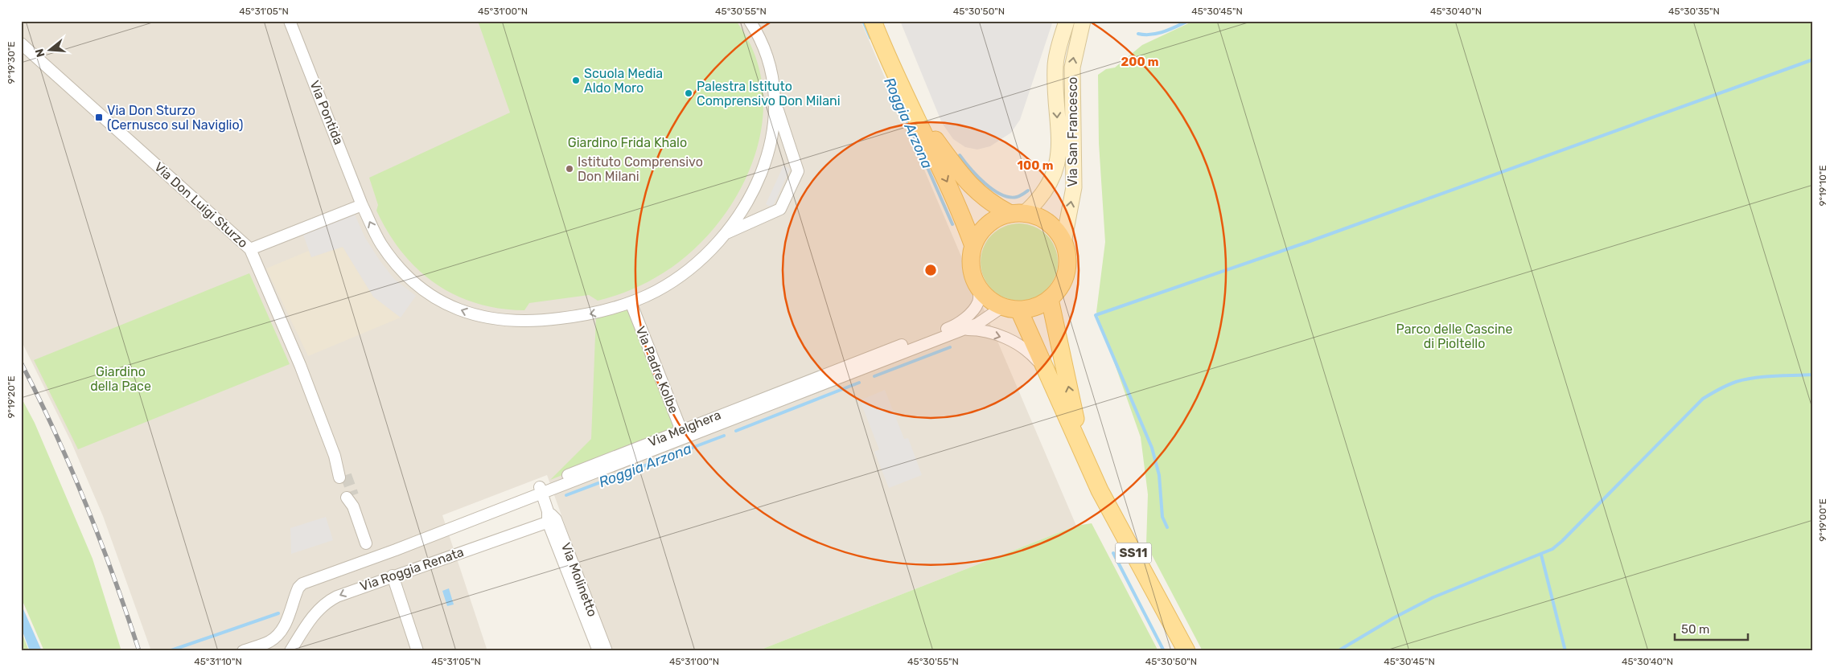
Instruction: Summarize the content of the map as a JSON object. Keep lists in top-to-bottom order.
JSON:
{
  "streets": {
    "main road": ["SS11"],
    "street": [
      "Via Pontida",
      "Via San Francesco",
      "Via Don Luigi Sturzo",
      "Via Padre Kolbe",
      "Via Melghera",
      "Via Roggia Renata",
      "Via Molinetto"
    ]
  },
  "crossings": [
    ["Via Pontida", "Via Padre Kolbe"],
    ["Via San Francesco", "Via Melghera"],
    ["Via San Francesco", "SS11"],
    ["Via Padre Kolbe", "Via Melghera"],
    ["Via Melghera", "SS11"],
    ["Via Melghera", "Via Molinetto"],
    ["Via Roggia Renata", "Via Molinetto"]
  ],
  "one_way": ["Via Pontida", "Via Roggia Renata"],
  "water": ["Roggia Arzona"],
  "parks": ["Giardino Frida Khalo", "Parco delle Cascine di Pioltello", "Giardino della Pace"],
  "places": {
    "other": ["Scuola Media Aldo Moro", "Palestra Istituto Comprensivo Don Milani", "Istituto Comprensivo Don Milani"],
    "transit": ["Via Don Sturzo (Cernusco sul Naviglio)"]
  },
  "scale_bar": "50 m",
  "north": "left",
  "coordinates": [
    "45°31'05\"N",
    "45°31'00\"N",
    "45°30'55\"N",
    "45°30'50\"N",
    "45°30'45\"N",
    "45°30'40\"N",
    "45°30'35\"N",
    "9°19'30\"E",
    "9°19'10\"E",
    "9°19'20\"E",
    "9°19'00\"E",
    "45°31'10\"N"
  ],
  "rings": ["200 m", "100 m"]
}
